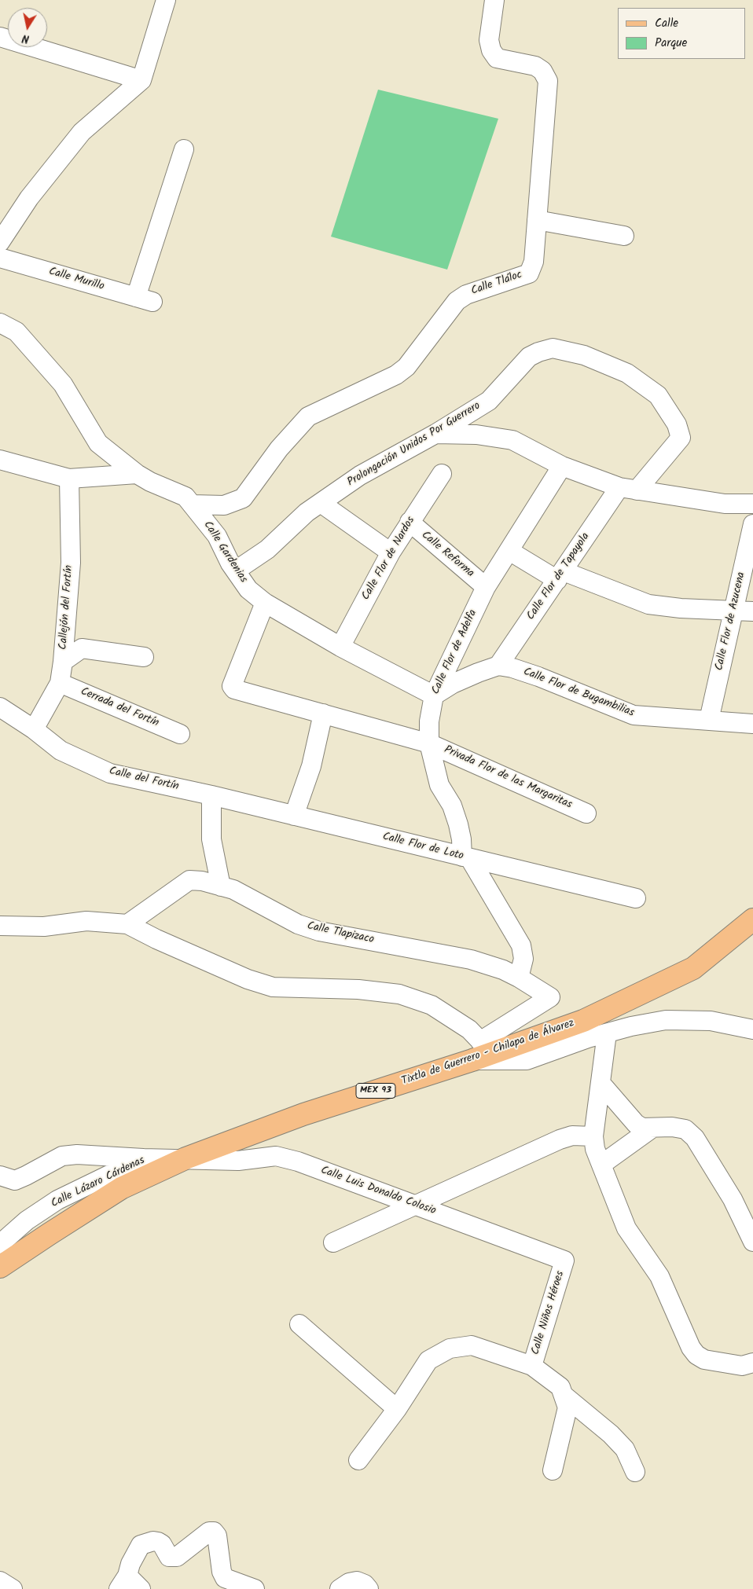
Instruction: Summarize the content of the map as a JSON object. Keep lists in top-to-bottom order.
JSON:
{
  "streets": {
    "main road": ["Tixtla de Guerrero - Chilapa de Álvarez", "MEX 93"],
    "street": [
      "Calle Murillo",
      "Calle Tláloc",
      "Prolongación Unidos Por Guerrero",
      "Calle Gardenias",
      "Calle Reforma",
      "Calle Flor de Nardos",
      "Calle Flor de Tapayola",
      "Callejón del Fortín",
      "Calle Flor de Azucena",
      "Calle Flor de Adelfa",
      "Calle Flor de Bugambilias",
      "Cerrada del Fortín",
      "Privada Flor de las Margaritas",
      "Calle del Fortín",
      "Calle Flor de Loto",
      "Calle Tlapizaco",
      "Calle Lázaro Cárdenas",
      "Calle Luis Donaldo Colosio",
      "Calle Niños Héroes"
    ]
  },
  "crossings": [
    ["Calle Tláloc", "Calle Gardenias"],
    ["Prolongación Unidos Por Guerrero", "Calle Gardenias"],
    ["Prolongación Unidos Por Guerrero", "Calle Flor de Tapayola"],
    ["Calle Gardenias", "Calle Flor de Nardos"],
    ["Calle Gardenias", "Calle Flor de Adelfa"],
    ["Calle Gardenias", "Calle Flor de Bugambilias"],
    ["Calle Reforma", "Calle Flor de Nardos"],
    ["Calle Reforma", "Calle Flor de Adelfa"],
    ["Calle Flor de Tapayola", "Calle Flor de Bugambilias"],
    ["Callejón del Fortín", "Cerrada del Fortín"],
    ["Callejón del Fortín", "Calle del Fortín"],
    ["Calle Flor de Azucena", "Calle Flor de Bugambilias"],
    ["Calle Flor de Adelfa", "Calle Flor de Bugambilias"],
    ["Calle Flor de Adelfa", "Privada Flor de las Margaritas"],
    ["Calle Flor de Adelfa", "Calle Flor de Loto"],
    ["Calle Flor de Adelfa", "Calle Tlapizaco"],
    ["Calle del Fortín", "Calle Flor de Loto"],
    ["Calle Tlapizaco", "Tixtla de Guerrero - Chilapa de Álvarez"],
    ["Tixtla de Guerrero - Chilapa de Álvarez", "Calle Lázaro Cárdenas"],
    ["Tixtla de Guerrero - Chilapa de Álvarez", "Calle Luis Donaldo Colosio"],
    ["Calle Lázaro Cárdenas", "Calle Luis Donaldo Colosio"],
    ["Calle Luis Donaldo Colosio", "Calle Niños Héroes"]
  ],
  "legend": ["Calle", "Parque"],
  "north": "bottom"
}
